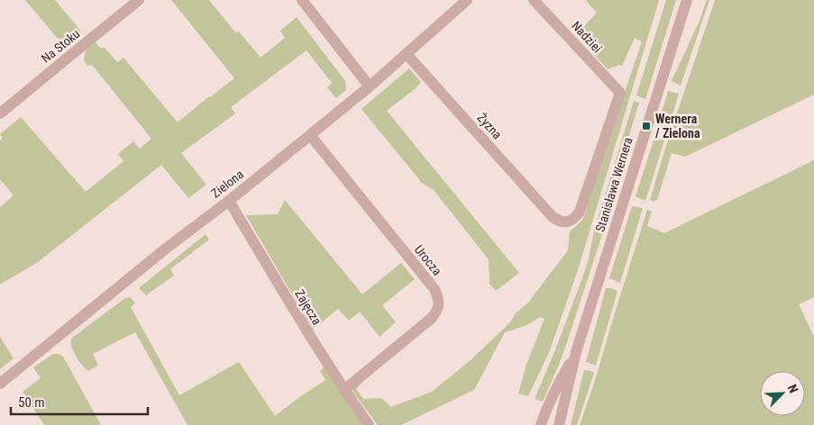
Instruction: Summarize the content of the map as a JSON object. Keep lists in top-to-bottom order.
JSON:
{
  "streets": {
    "street": [
      "Nadziei",
      "Na Stoku",
      "Żyzna",
      "Zielona",
      "Stanisława Wernera",
      "Urocza",
      "Zajęcza"
    ]
  },
  "crossings": [
    ["Nadziei", "Żyzna"],
    ["Żyzna", "Zielona"],
    ["Zielona", "Urocza"],
    ["Zielona", "Zajęcza"],
    ["Urocza", "Zajęcza"]
  ],
  "places": {
    "transit": ["Wernera / Zielona"]
  },
  "scale_bar": "50 m",
  "north": "top right"
}
